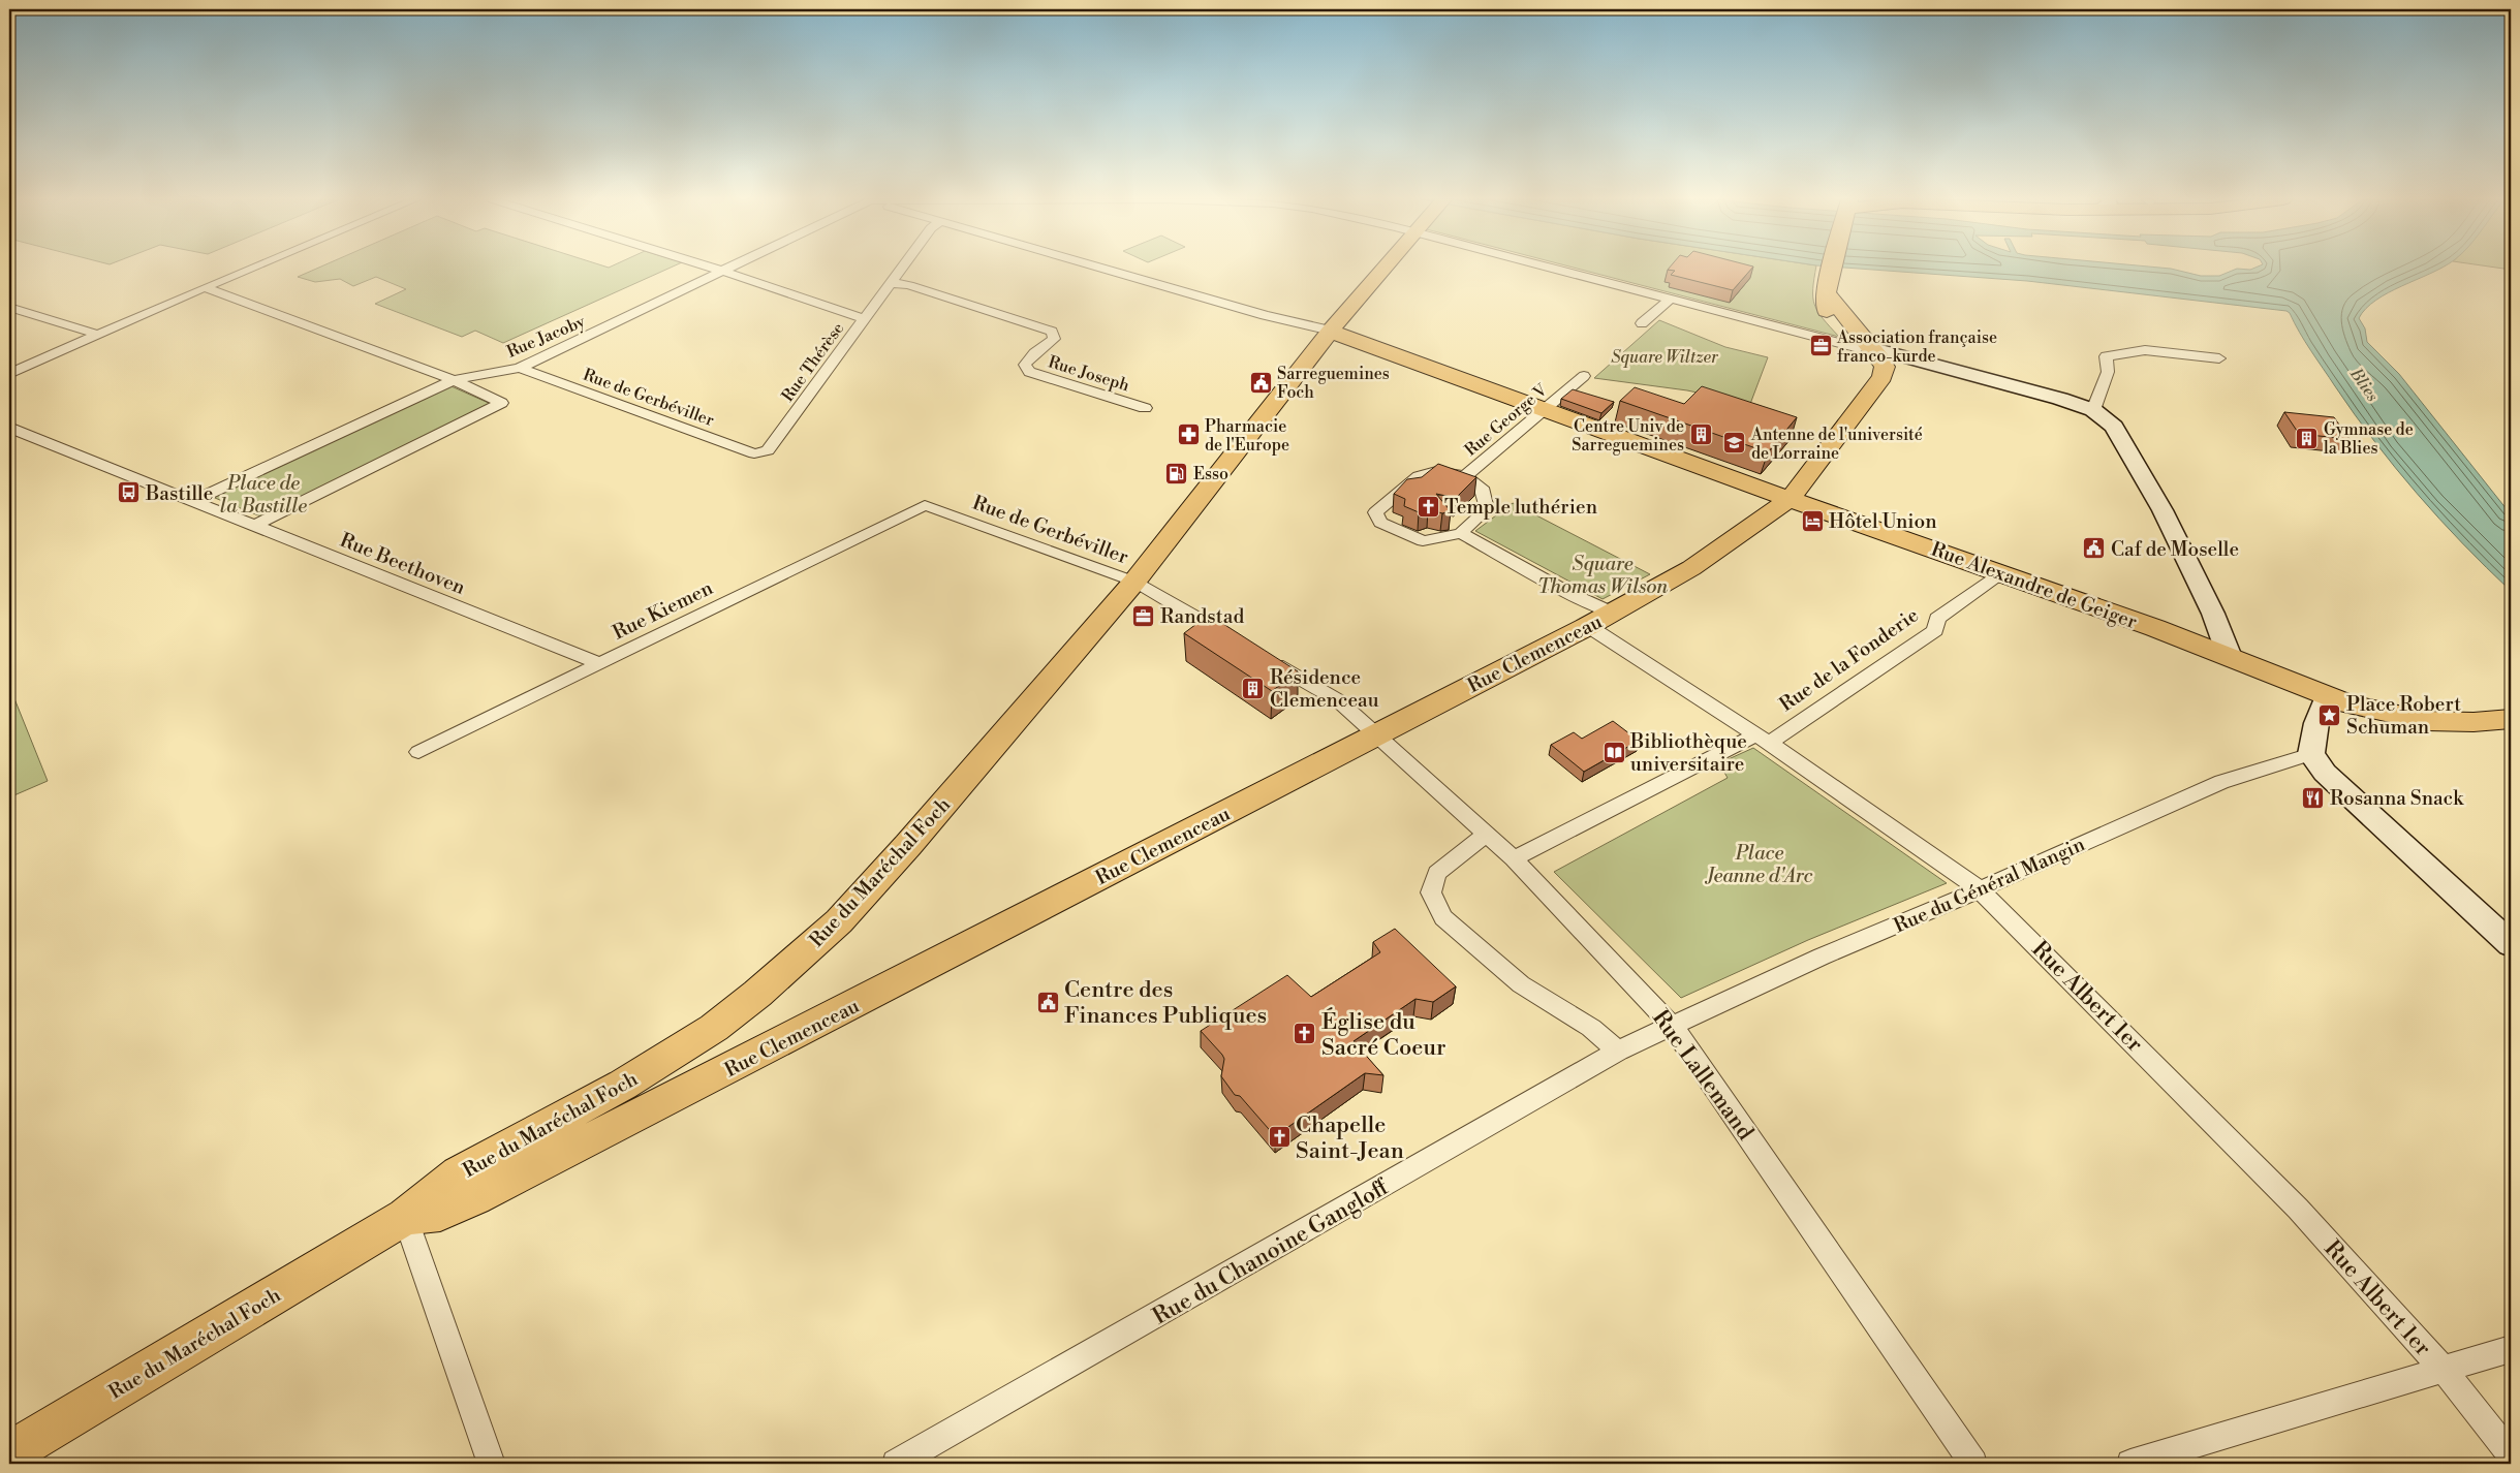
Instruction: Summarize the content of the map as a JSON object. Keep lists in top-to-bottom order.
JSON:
{
  "streets": {
    "main road": ["Rue Alexandre de Geiger", "Rue Clemenceau", "Rue du Maréchal Foch"],
    "street": [
      "Rue Jacoby",
      "Rue Thérèse",
      "Rue Joseph",
      "Rue de Gerbéviller",
      "Rue George V",
      "Rue Beethoven",
      "Rue Kiemen",
      "Rue de la Fonderie",
      "Rue du Général Mangin",
      "Rue Albert 1er",
      "Rue Lallemand",
      "Rue du Chanoine Gangloff"
    ]
  },
  "crossings": [
    ["Rue Jacoby", "Rue de Gerbéviller"],
    ["Rue Thérèse", "Rue Joseph"],
    ["Rue Thérèse", "Rue de Gerbéviller"],
    ["Rue de Gerbéviller", "Rue Kiemen"],
    ["Rue de Gerbéviller", "Rue du Maréchal Foch"],
    ["Rue George V", "Rue Alexandre de Geiger"],
    ["Rue George V", "Rue Albert 1er"],
    ["Rue Beethoven", "Rue Kiemen"],
    ["Rue Alexandre de Geiger", "Rue Clemenceau"],
    ["Rue Alexandre de Geiger", "Rue de la Fonderie"],
    ["Rue Alexandre de Geiger", "Rue du Maréchal Foch"],
    ["Rue Clemenceau", "Rue du Maréchal Foch"],
    ["Rue Clemenceau", "Rue Albert 1er"],
    ["Rue Clemenceau", "Rue Lallemand"],
    ["Rue de la Fonderie", "Rue Albert 1er"],
    ["Rue du Général Mangin", "Rue Albert 1er"],
    ["Rue du Général Mangin", "Rue Lallemand"],
    ["Rue du Général Mangin", "Rue du Chanoine Gangloff"],
    ["Rue Lallemand", "Rue du Chanoine Gangloff"]
  ],
  "water": ["Blies"],
  "parks": [
    "Square Wiltzer",
    "Place de la Bastille",
    "Square Thomas Wilson",
    "Place Jeanne d'Arc"
  ],
  "places": {
    "office": ["Association française franco-kurde", "Randstad"],
    "public building": ["Sarreguemines Foch", "Caf de Moselle", "Centre des Finances Publiques"],
    "pharmacy": ["Pharmacie de l'Europe"],
    "building": ["Centre Univ de Sarreguemines", "Gymnase de la Blies", "Résidence Clemenceau"],
    "school or university": ["Antenne de l'université de Lorraine"],
    "fuel station": ["Esso"],
    "bus stop": ["Bastille"],
    "church": ["Temple luthérien", "Église du Sacré Coeur", "Chapelle Saint-Jean"],
    "hotel": ["Hôtel Union"],
    "place": ["Place Robert Schuman"],
    "library": ["Bibliothèque universitaire"],
    "restaurant": ["Rosanna Snack"]
  }
}
